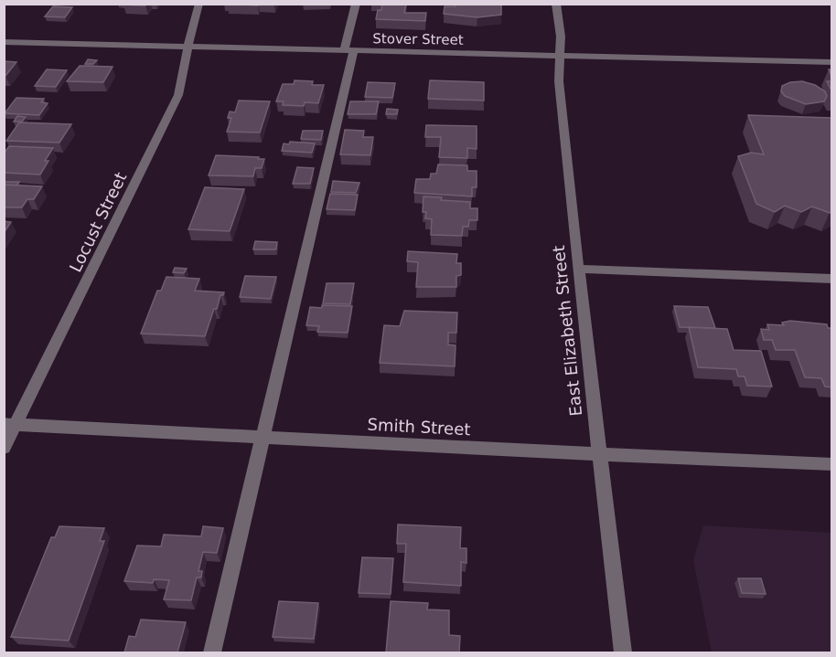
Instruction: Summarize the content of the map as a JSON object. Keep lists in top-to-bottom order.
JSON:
{
  "streets": {
    "street": [
      "Stover Street",
      "Locust Street",
      "East Elizabeth Street",
      "Smith Street"
    ]
  },
  "crossings": [
    ["Stover Street", "Locust Street"],
    ["Stover Street", "East Elizabeth Street"],
    ["Locust Street", "Smith Street"],
    ["East Elizabeth Street", "Smith Street"]
  ]
}
